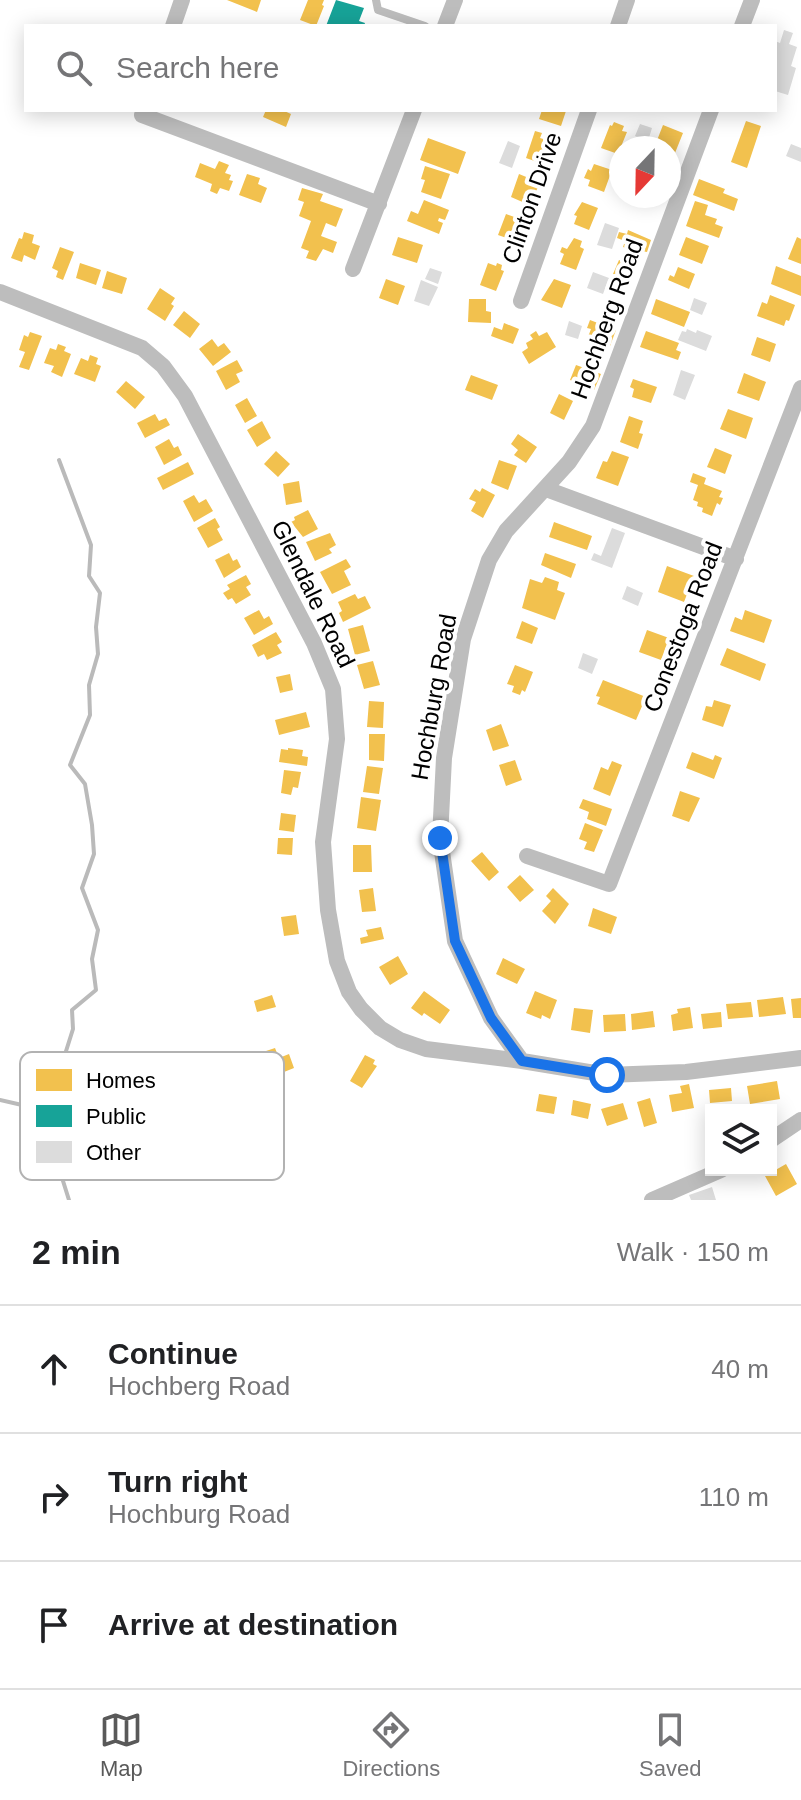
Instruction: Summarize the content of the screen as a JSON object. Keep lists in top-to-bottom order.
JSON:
{
  "streets": {
    "street": [
      "Clinton Drive",
      "Hochberg Road",
      "Glendale Road",
      "Conestoga Road",
      "Hochburg Road"
    ]
  },
  "crossings": [
    ["Hochberg Road", "Hochburg Road"],
    ["Glendale Road", "Hochburg Road"]
  ],
  "legend": ["Homes", "Public", "Other"],
  "north": "bottom",
  "page": {
    "search": "Search here",
    "heading": ["2 min", "Walk · 150 m"],
    "list": [
      ["Continue", "Hochberg Road", "40 m"],
      ["Turn right", "Hochburg Road", "110 m"],
      "Arrive at destination"
    ],
    "nav": ["Map", "Directions", "Saved"]
  }
}
